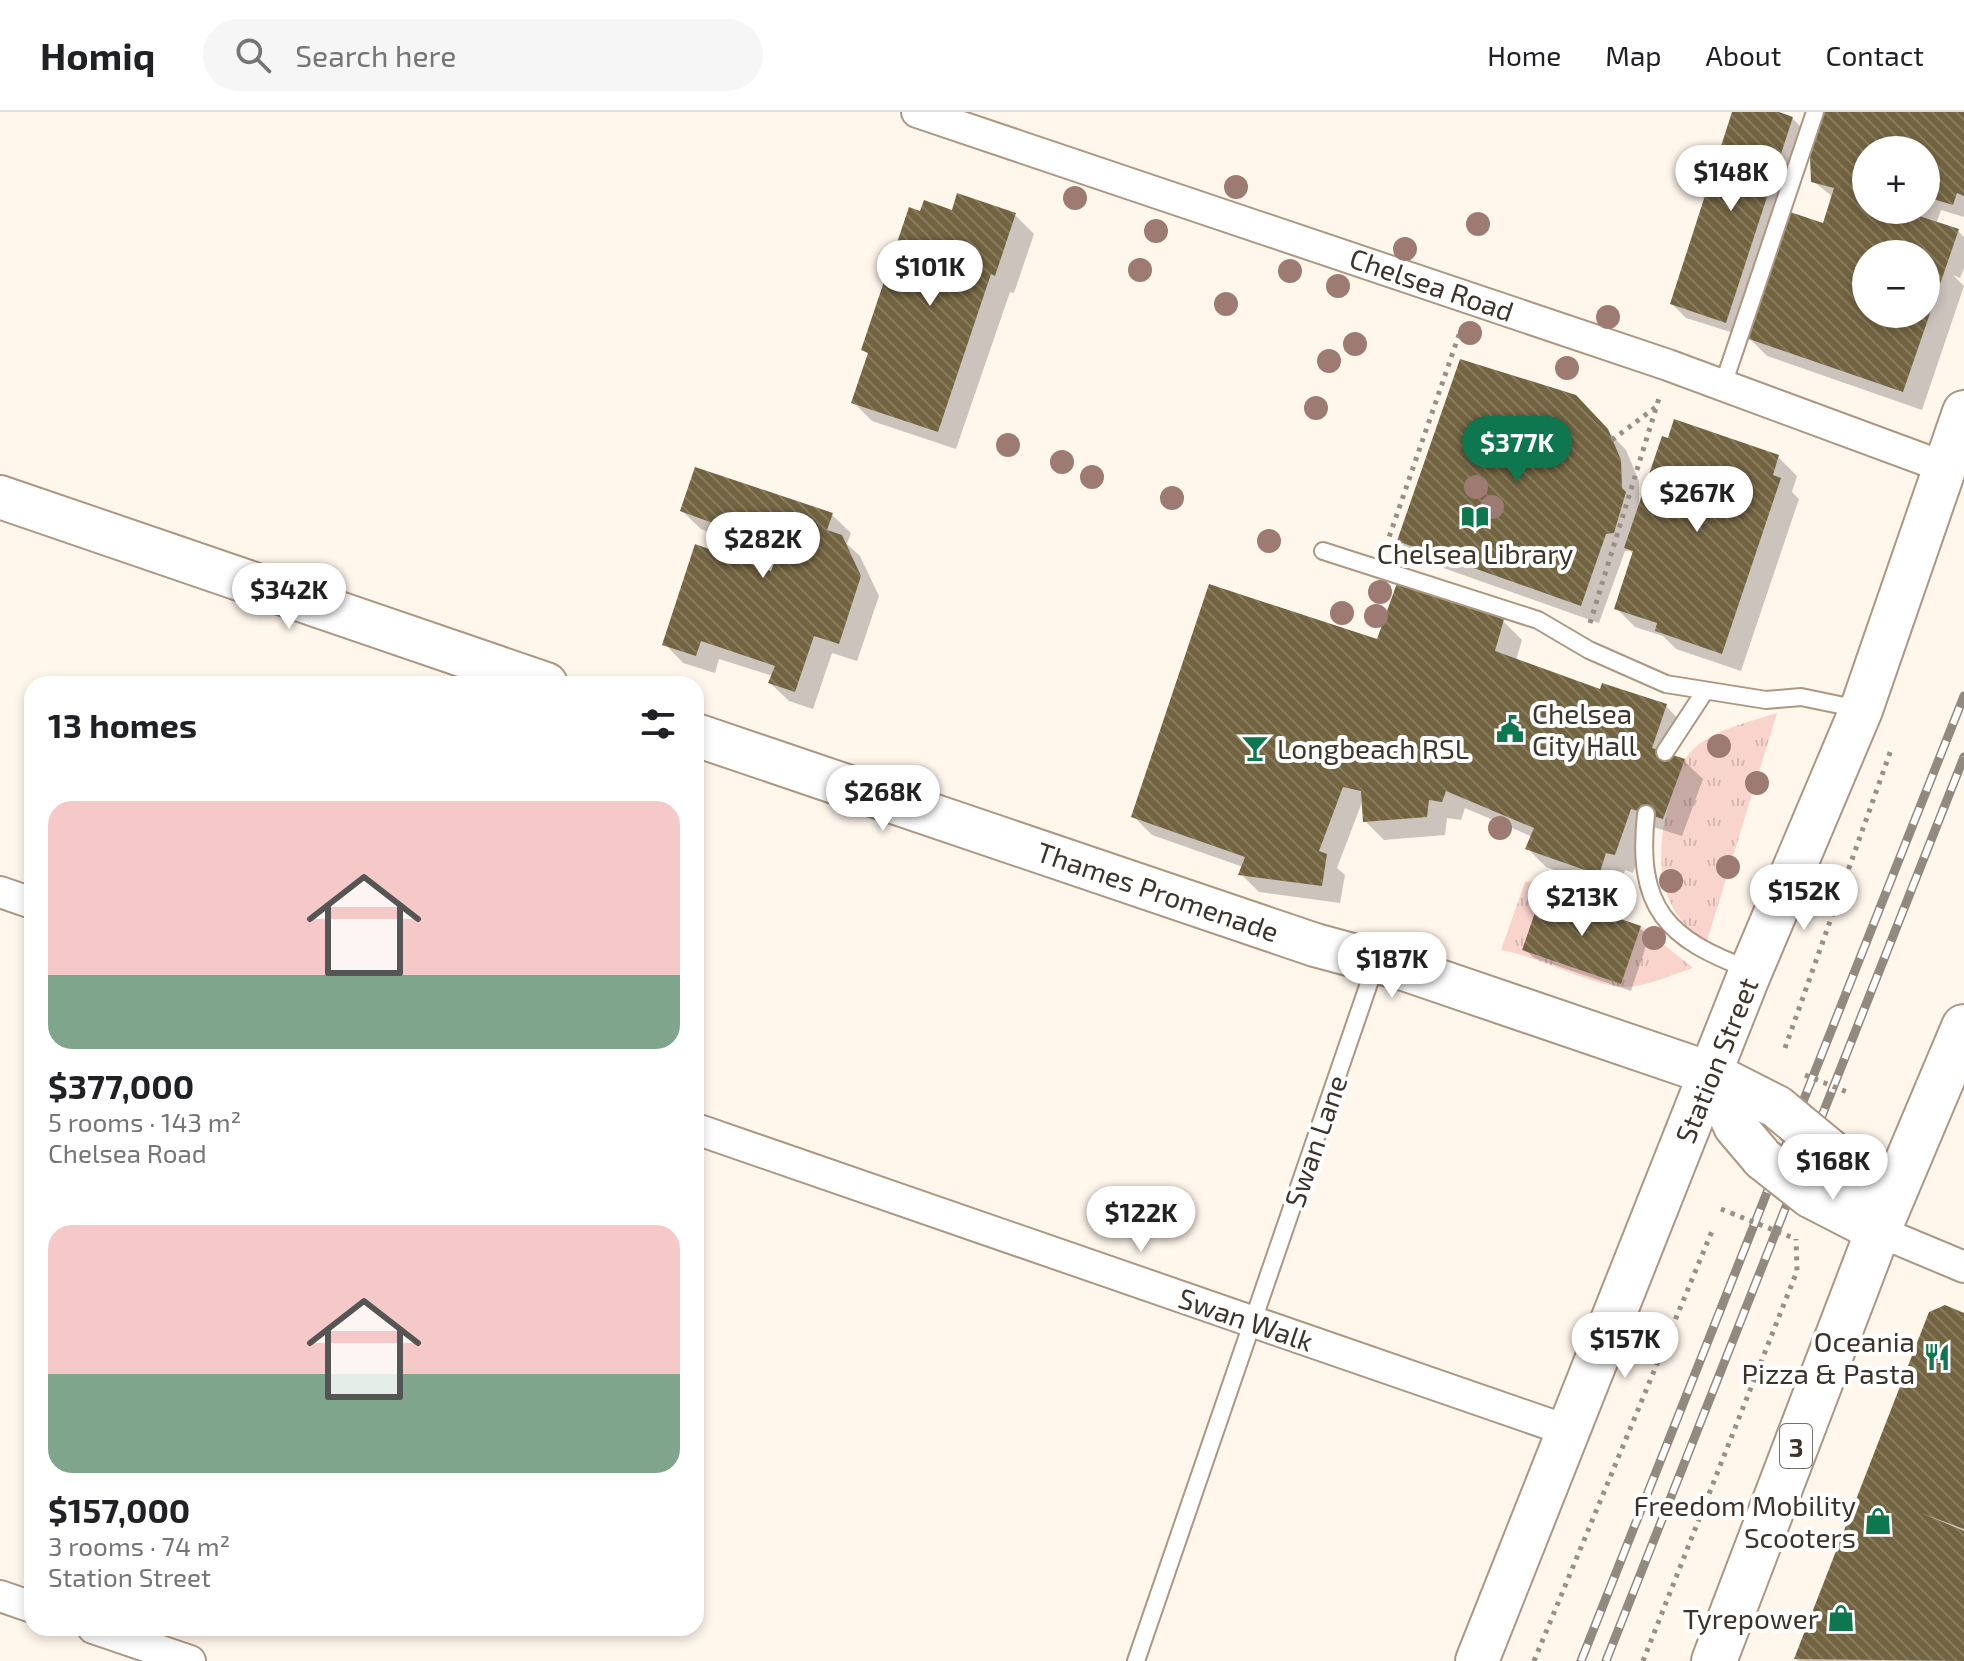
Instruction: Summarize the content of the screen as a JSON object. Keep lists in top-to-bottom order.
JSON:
{
  "streets": {
    "highway": ["3"],
    "main road": ["Thames Promenade", "Station Street"],
    "street": ["Chelsea Road", "Swan Walk"],
    "lane": ["Swan Lane"]
  },
  "crossings": [
    ["Chelsea Road", "Station Street"],
    ["Thames Promenade", "Station Street"],
    ["Thames Promenade", "Swan Lane"],
    ["Thames Promenade", "3"],
    ["Station Street", "Swan Walk"],
    ["Swan Lane", "Swan Walk"]
  ],
  "places": {
    "library": ["Chelsea Library"],
    "public building": ["Chelsea City Hall"],
    "bar": ["Longbeach RSL"],
    "restaurant": ["Oceania Pizza & Pasta"],
    "shop": ["Freedom Mobility Scooters", "Tyrepower"]
  },
  "page": {
    "header": "Homiq",
    "search": "Search here",
    "nav": [
      "Home",
      "Map",
      "About",
      "Contact"
    ],
    "map_buttons": ["+", "−"],
    "price": [
      "$148K",
      "$101K",
      "$377K",
      "$267K",
      "$282K",
      "$342K",
      "$268K",
      "$152K",
      "$213K",
      "$187K",
      "$168K",
      "$122K",
      "$157K"
    ],
    "heading": "13 homes",
    "list": [
      {
        "name": "$377,000",
        "note": "5 rooms · 143 m² · Chelsea Road"
      },
      {
        "name": "$157,000",
        "note": "3 rooms · 74 m² · Station Street"
      }
    ]
  }
}
